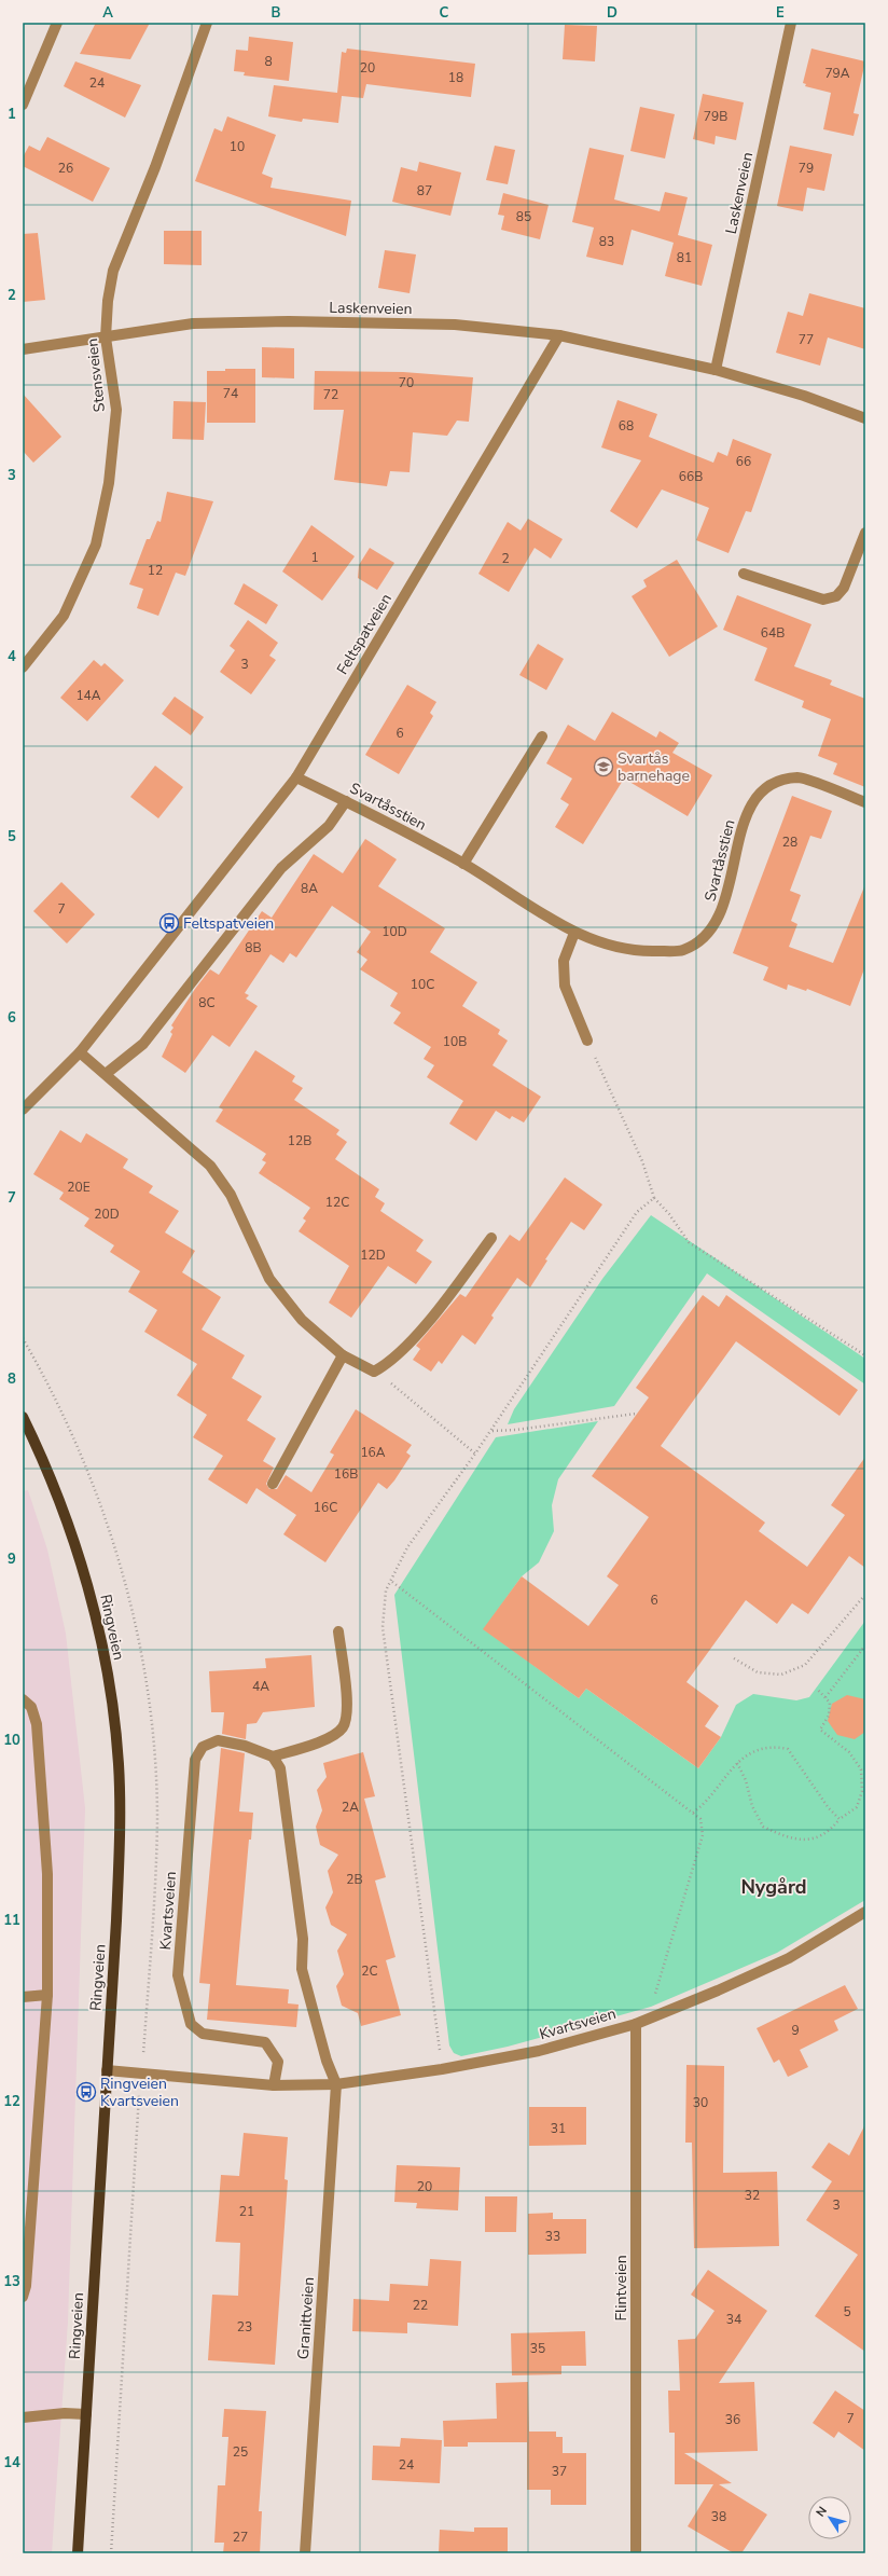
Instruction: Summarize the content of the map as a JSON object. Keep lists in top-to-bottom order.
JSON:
{
  "streets": {
    "main road": ["Ringveien"],
    "street": [
      "Laskenveien",
      "Stensveien",
      "Feltspatveien",
      "Svartåsstien",
      "Kvartsveien",
      "Flintveien",
      "Granittveien"
    ]
  },
  "crossings": [
    ["Laskenveien", "Stensveien"],
    ["Laskenveien", "Feltspatveien"],
    ["Feltspatveien", "Svartåsstien"],
    ["Ringveien", "Kvartsveien"],
    ["Kvartsveien", "Flintveien"],
    ["Kvartsveien", "Granittveien"]
  ],
  "districts": ["Nygård"],
  "places": {
    "school or university": ["Svartås barnehage"],
    "bus stop": ["Feltspatveien", "Ringveien Kvartsveien"]
  },
  "house_numbers": [
    "8",
    "20",
    "79A",
    "18",
    "24",
    "79B",
    "10",
    "26",
    "79",
    "87",
    "85",
    "83",
    "81",
    "77",
    "70",
    "74",
    "72",
    "68",
    "66",
    "66B",
    "1",
    "2",
    "12",
    "64B",
    "3",
    "14A",
    "6",
    "28",
    "8A",
    "7",
    "10D",
    "8B",
    "10C",
    "8C",
    "10B",
    "12B",
    "20E",
    "12C",
    "20D",
    "12D",
    "16A",
    "16B",
    "16C",
    "6",
    "4A",
    "2A",
    "2B",
    "2C",
    "9",
    "30",
    "31",
    "20",
    "32",
    "3",
    "21",
    "33",
    "22",
    "5",
    "34",
    "23",
    "35",
    "7",
    "36",
    "25",
    "24",
    "37",
    "38",
    "27"
  ],
  "north": "top left",
  "grid": {
    "columns": [
      "A",
      "B",
      "C",
      "D",
      "E"
    ],
    "rows": [
      "1",
      "2",
      "3",
      "4",
      "5",
      "6",
      "7",
      "8",
      "9",
      "10",
      "11",
      "12",
      "13",
      "14"
    ]
  }
}
